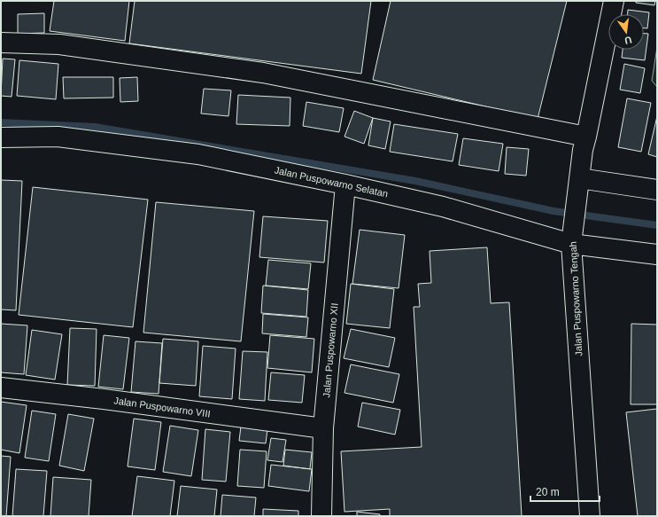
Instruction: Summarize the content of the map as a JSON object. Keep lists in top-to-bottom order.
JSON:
{
  "streets": {
    "street": [
      "Jalan Puspowarno Selatan",
      "Jalan Puspowarno Tengah",
      "Jalan Puspowarno XII",
      "Jalan Puspowarno VIII"
    ]
  },
  "crossings": [
    ["Jalan Puspowarno Selatan", "Jalan Puspowarno Tengah"],
    ["Jalan Puspowarno Selatan", "Jalan Puspowarno XII"],
    ["Jalan Puspowarno XII", "Jalan Puspowarno VIII"]
  ],
  "scale_bar": "20 m",
  "north": "bottom"
}
